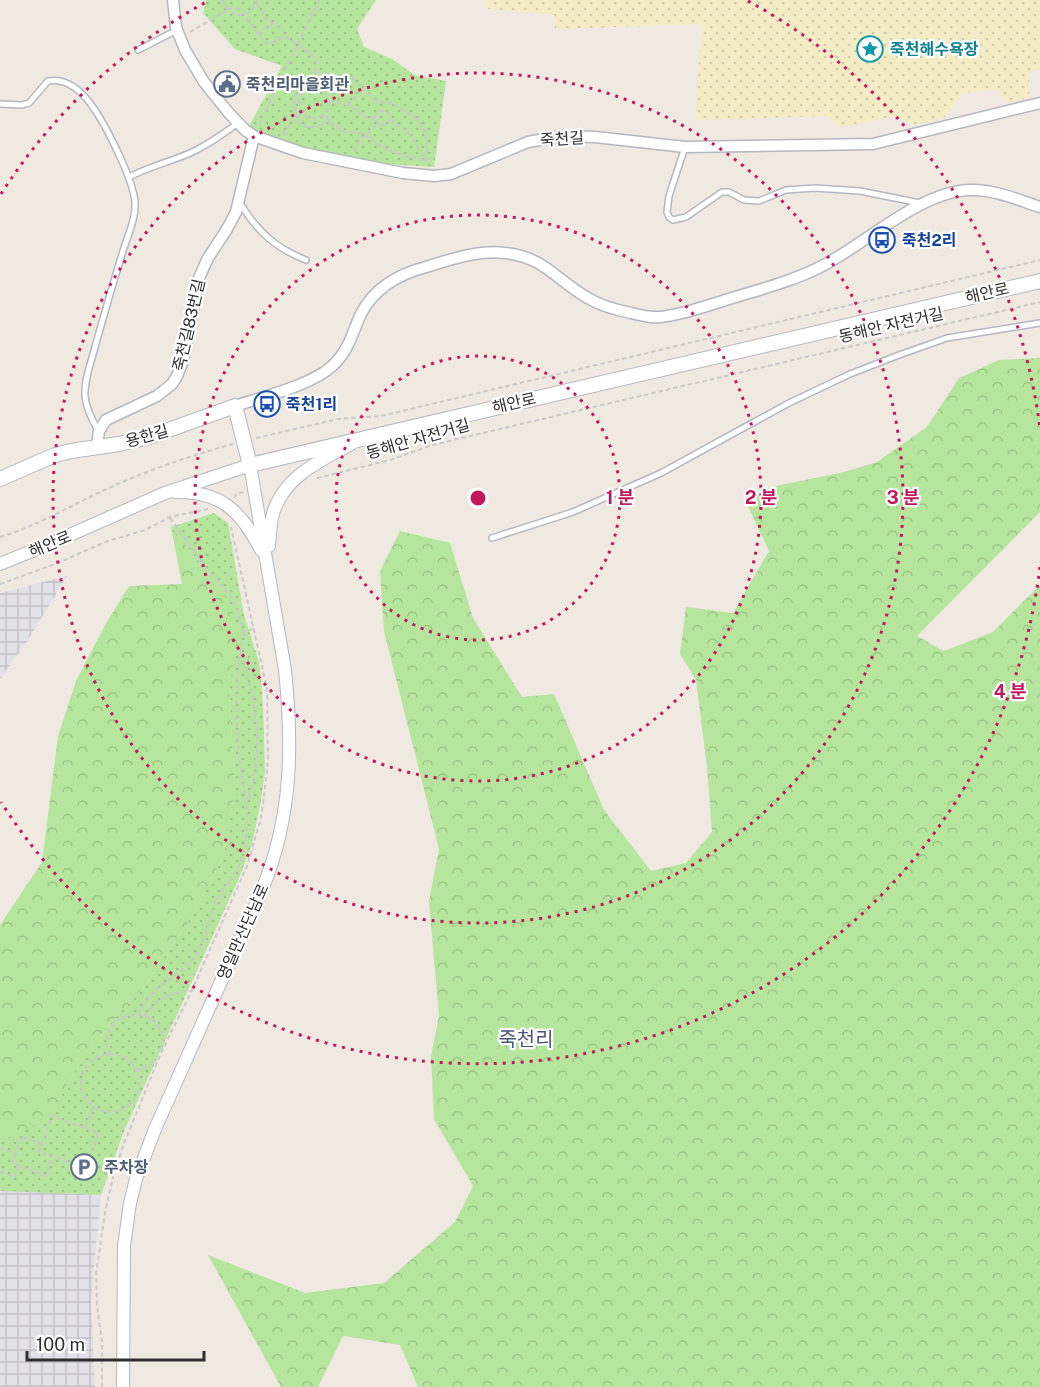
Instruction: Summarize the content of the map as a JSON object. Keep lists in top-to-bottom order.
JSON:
{
  "streets": {
    "main road": ["해안로", "용한길"],
    "street": ["죽천길", "죽천길83번길", "영일만산단남로"],
    "path": ["동해안 자전거길"]
  },
  "crossings": [
    ["죽천길", "죽천길83번길"],
    ["해안로", "영일만산단남로"]
  ],
  "districts": ["죽천리"],
  "places": {
    "place": ["죽천해수욕장"],
    "public building": ["죽천리마을회관"],
    "bus stop": ["죽천2리", "죽천1리"],
    "parking": ["주차장"]
  },
  "scale_bar": "100 m",
  "rings": [
    "1 분",
    "2 분",
    "3 분",
    "4 분"
  ]
}
